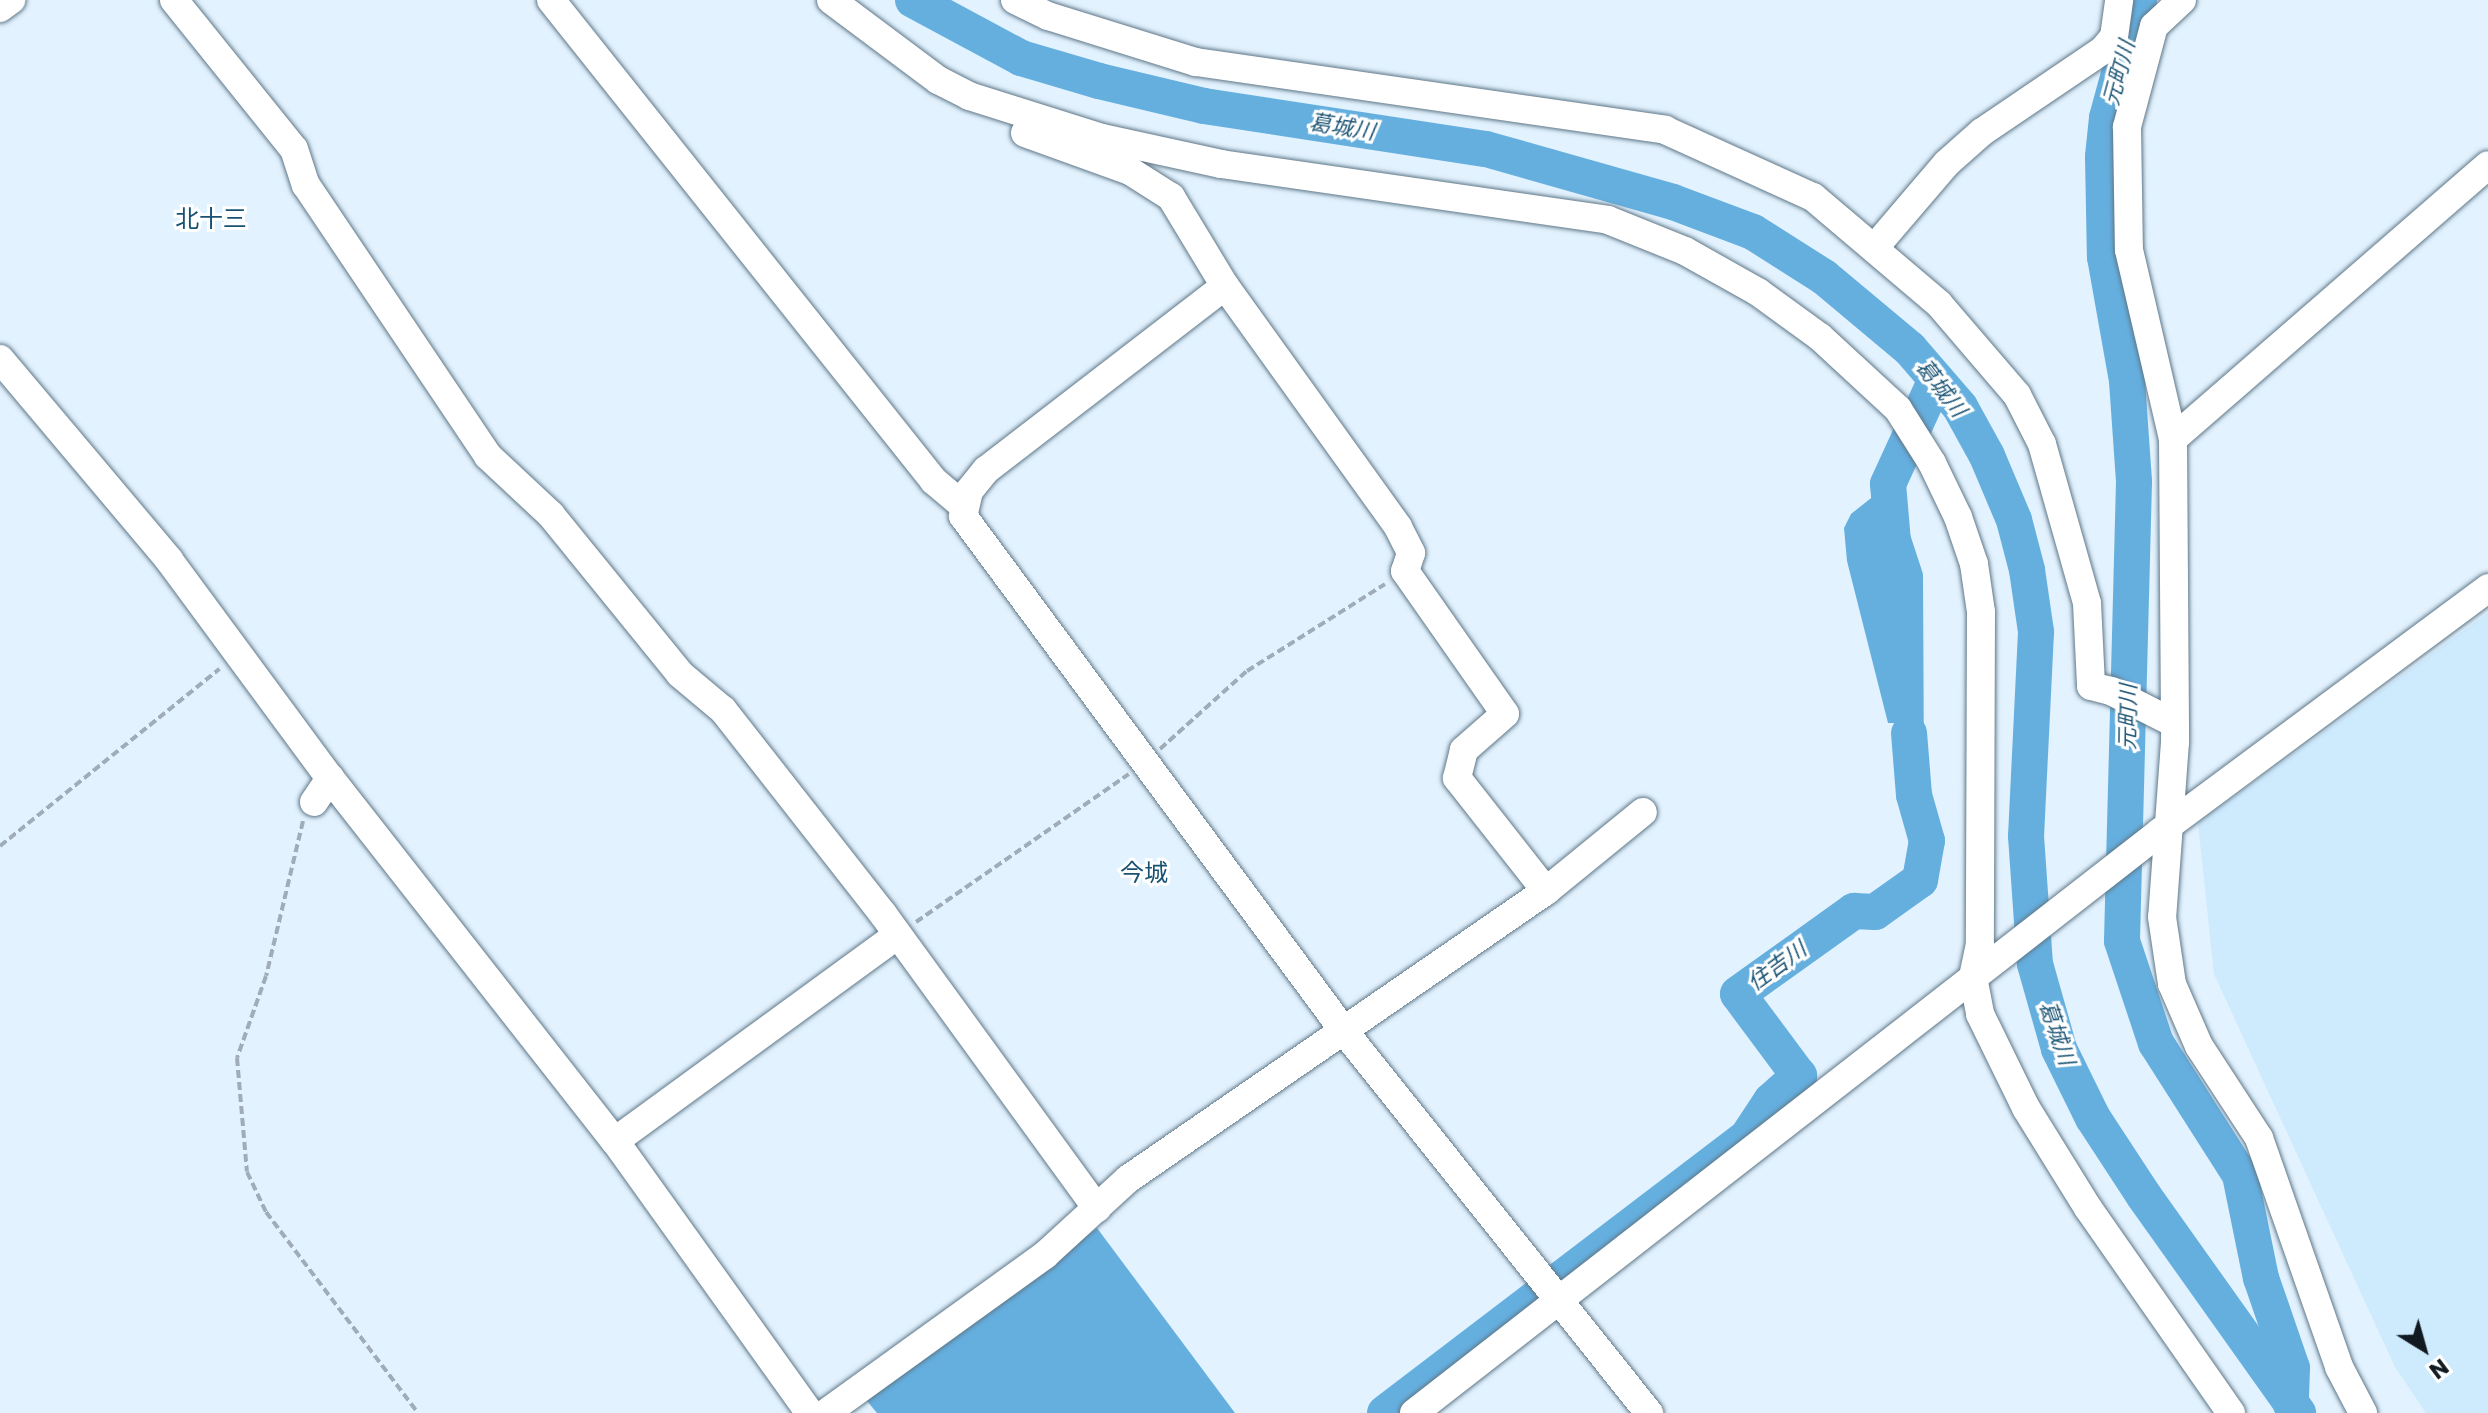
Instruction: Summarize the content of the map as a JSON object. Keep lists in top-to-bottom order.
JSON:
{
  "districts": ["北十三", "今城"],
  "water": ["元町川", "葛城川", "住吉川"],
  "north": "bottom right"
}
